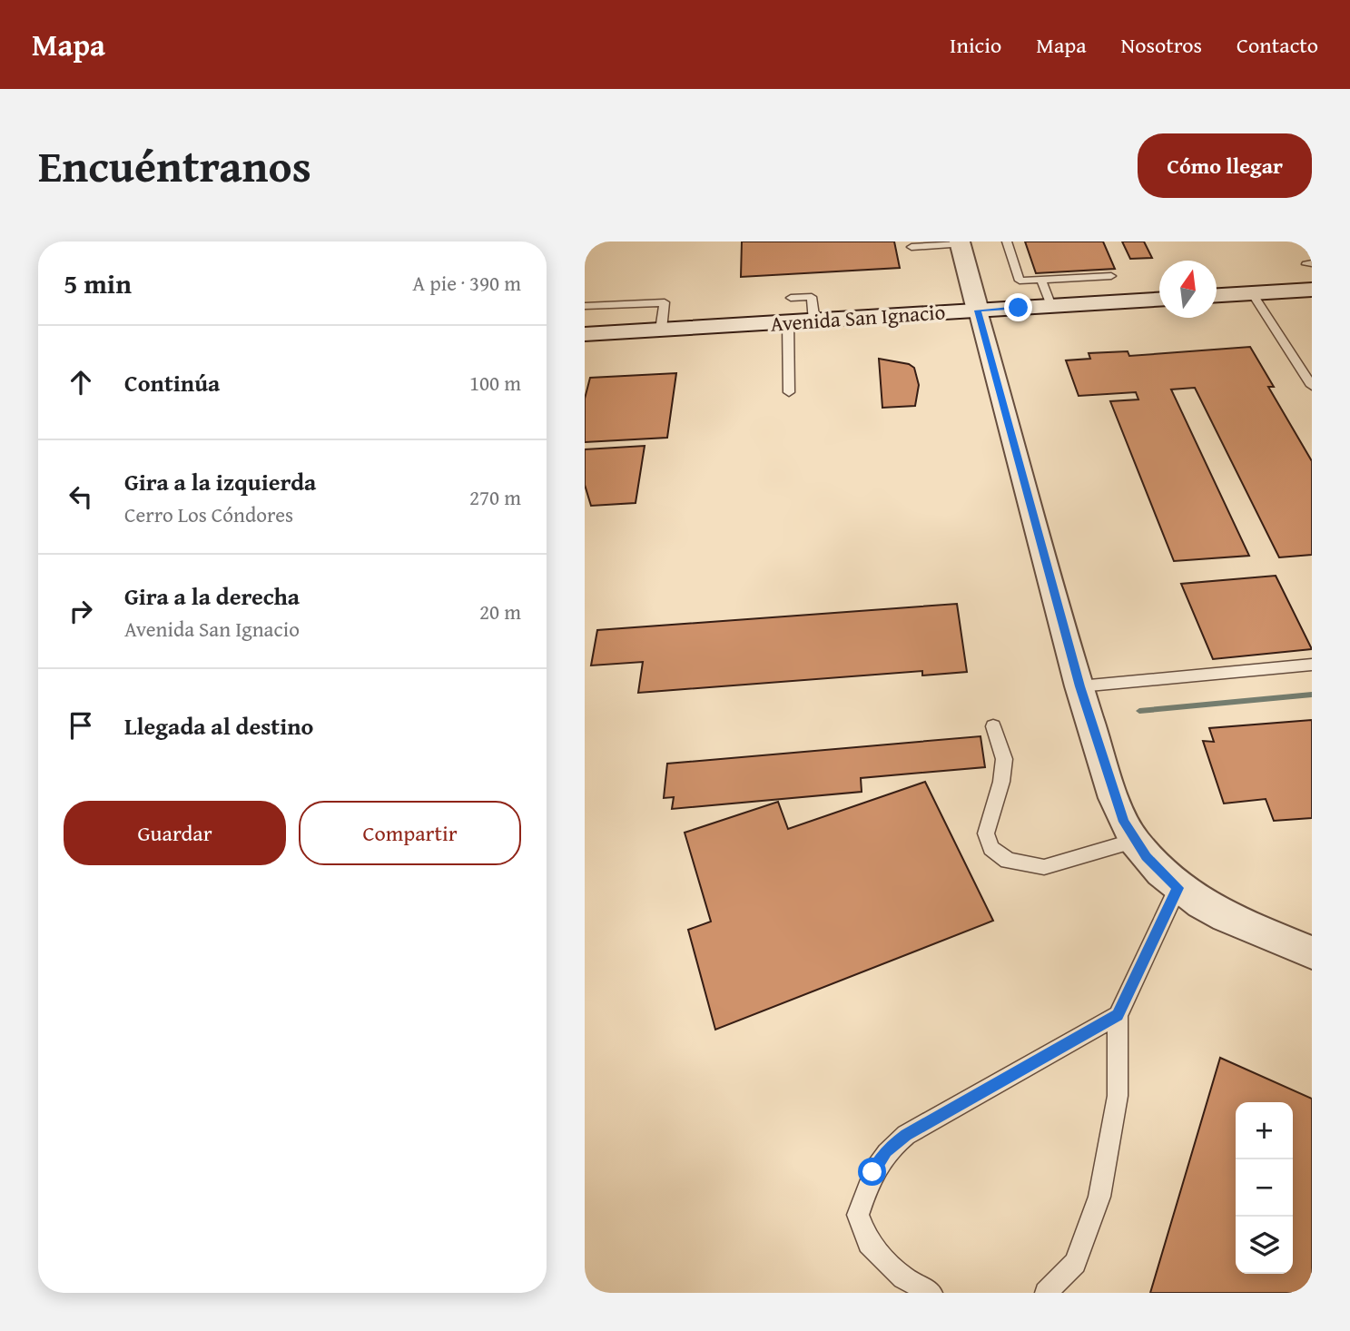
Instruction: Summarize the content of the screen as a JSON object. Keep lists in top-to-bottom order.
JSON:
{
  "streets": {
    "main road": ["Avenida San Ignacio"]
  },
  "north": "top",
  "page": {
    "header": "Mapa",
    "nav": [
      "Inicio",
      "Mapa",
      "Nosotros",
      "Contacto"
    ],
    "title": "Encuéntranos",
    "buttons": [
      "Cómo llegar",
      ["Guardar", "Compartir"]
    ],
    "heading": ["5 min", "A pie · 390 m"],
    "list": [
      ["Continúa", "100 m"],
      ["Gira a la izquierda", "Cerro Los Cóndores", "270 m"],
      ["Gira a la derecha", "Avenida San Ignacio", "20 m"],
      "Llegada al destino"
    ],
    "map_buttons": ["+", "−"]
  }
}
